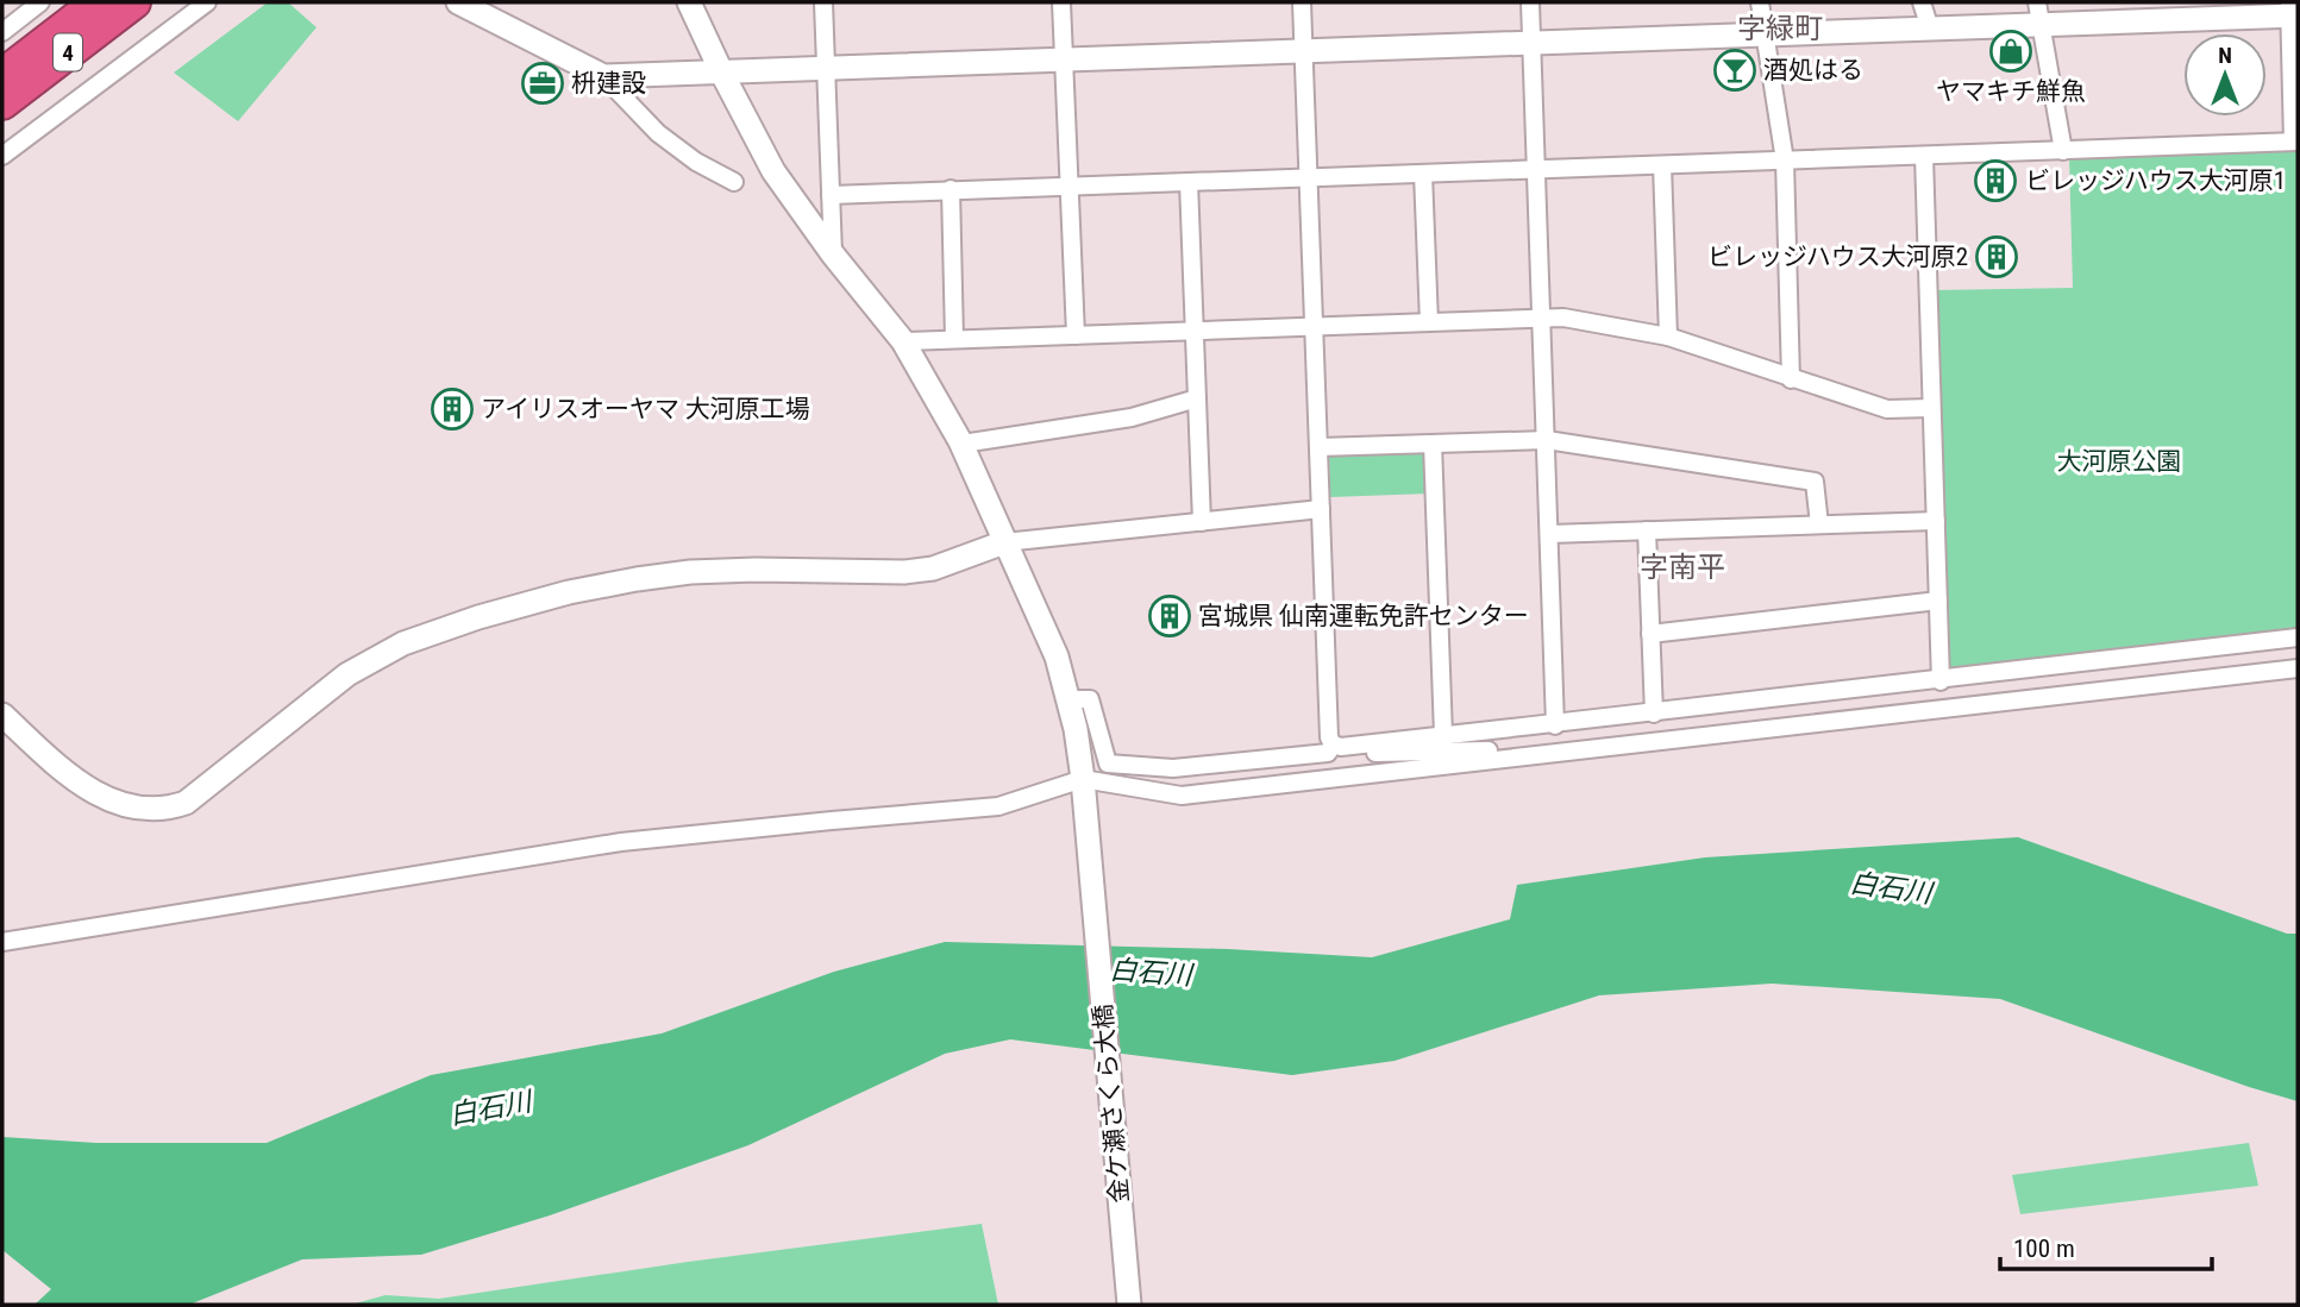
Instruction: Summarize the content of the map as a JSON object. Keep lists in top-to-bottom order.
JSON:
{
  "streets": {
    "highway": ["4"],
    "street": ["金ケ瀬さくら大橋"]
  },
  "districts": ["字緑町", "字南平"],
  "water": ["白石川"],
  "parks": ["大河原公園"],
  "places": {
    "shop": ["ヤマキチ鮮魚"],
    "bar": ["酒処はる"],
    "office": ["枡建設"],
    "building": [
      "ビレッジハウス大河原1",
      "ビレッジハウス大河原2",
      "アイリスオーヤマ 大河原工場",
      "宮城県 仙南運転免許センター"
    ]
  },
  "scale_bar": "100 m",
  "north": "top"
}
